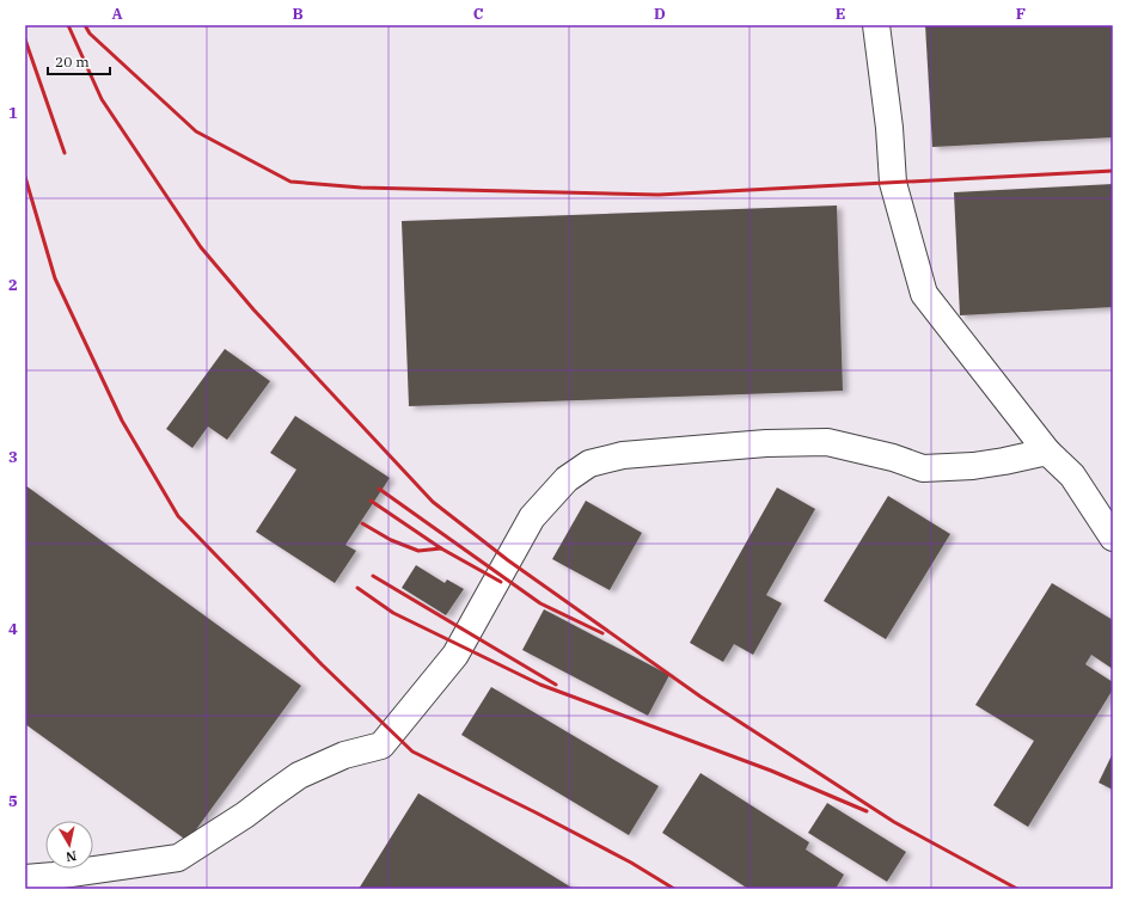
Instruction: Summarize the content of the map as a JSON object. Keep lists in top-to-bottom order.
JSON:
{
  "scale_bar": "20 m",
  "north": "bottom",
  "grid": {
    "columns": [
      "A",
      "B",
      "C",
      "D",
      "E",
      "F"
    ],
    "rows": [
      "1",
      "2",
      "3",
      "4",
      "5"
    ]
  }
}
